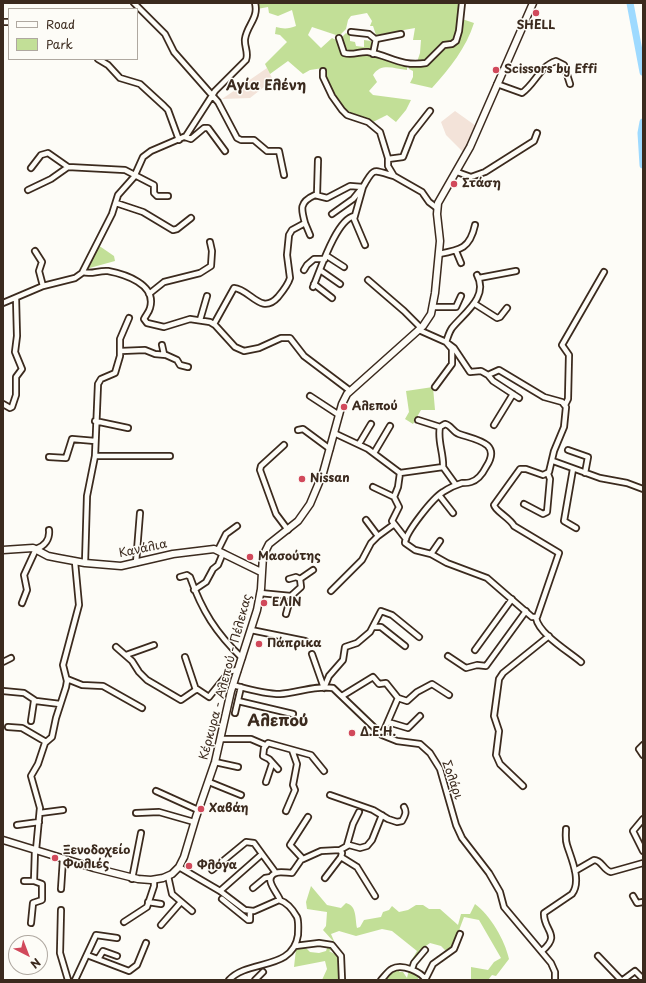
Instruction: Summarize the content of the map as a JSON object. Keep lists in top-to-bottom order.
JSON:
{
  "streets": {
    "main road": ["Κανάλια", "Κέρκυρα - Αλεπού - Πέλεκας"],
    "street": ["Σολάρι"]
  },
  "crossings": [
    ["Κανάλια", "Κέρκυρα - Αλεπού - Πέλεκας"]
  ],
  "districts": ["Αγία Ελένη", "Αλεπού"],
  "places": [
    "SHELL",
    "Scissors by Effi",
    "Στάση",
    "Αλεπού",
    "Nissan",
    "Μασούτης",
    "ΕΛΙΝ",
    "Πάπρικα",
    "Δ.Ε.Η.",
    "Χαβάη",
    "Ξενοδοχείο Φωλιές",
    "Φλόγα"
  ],
  "legend": ["Road", "Park"],
  "north": "bottom right"
}
